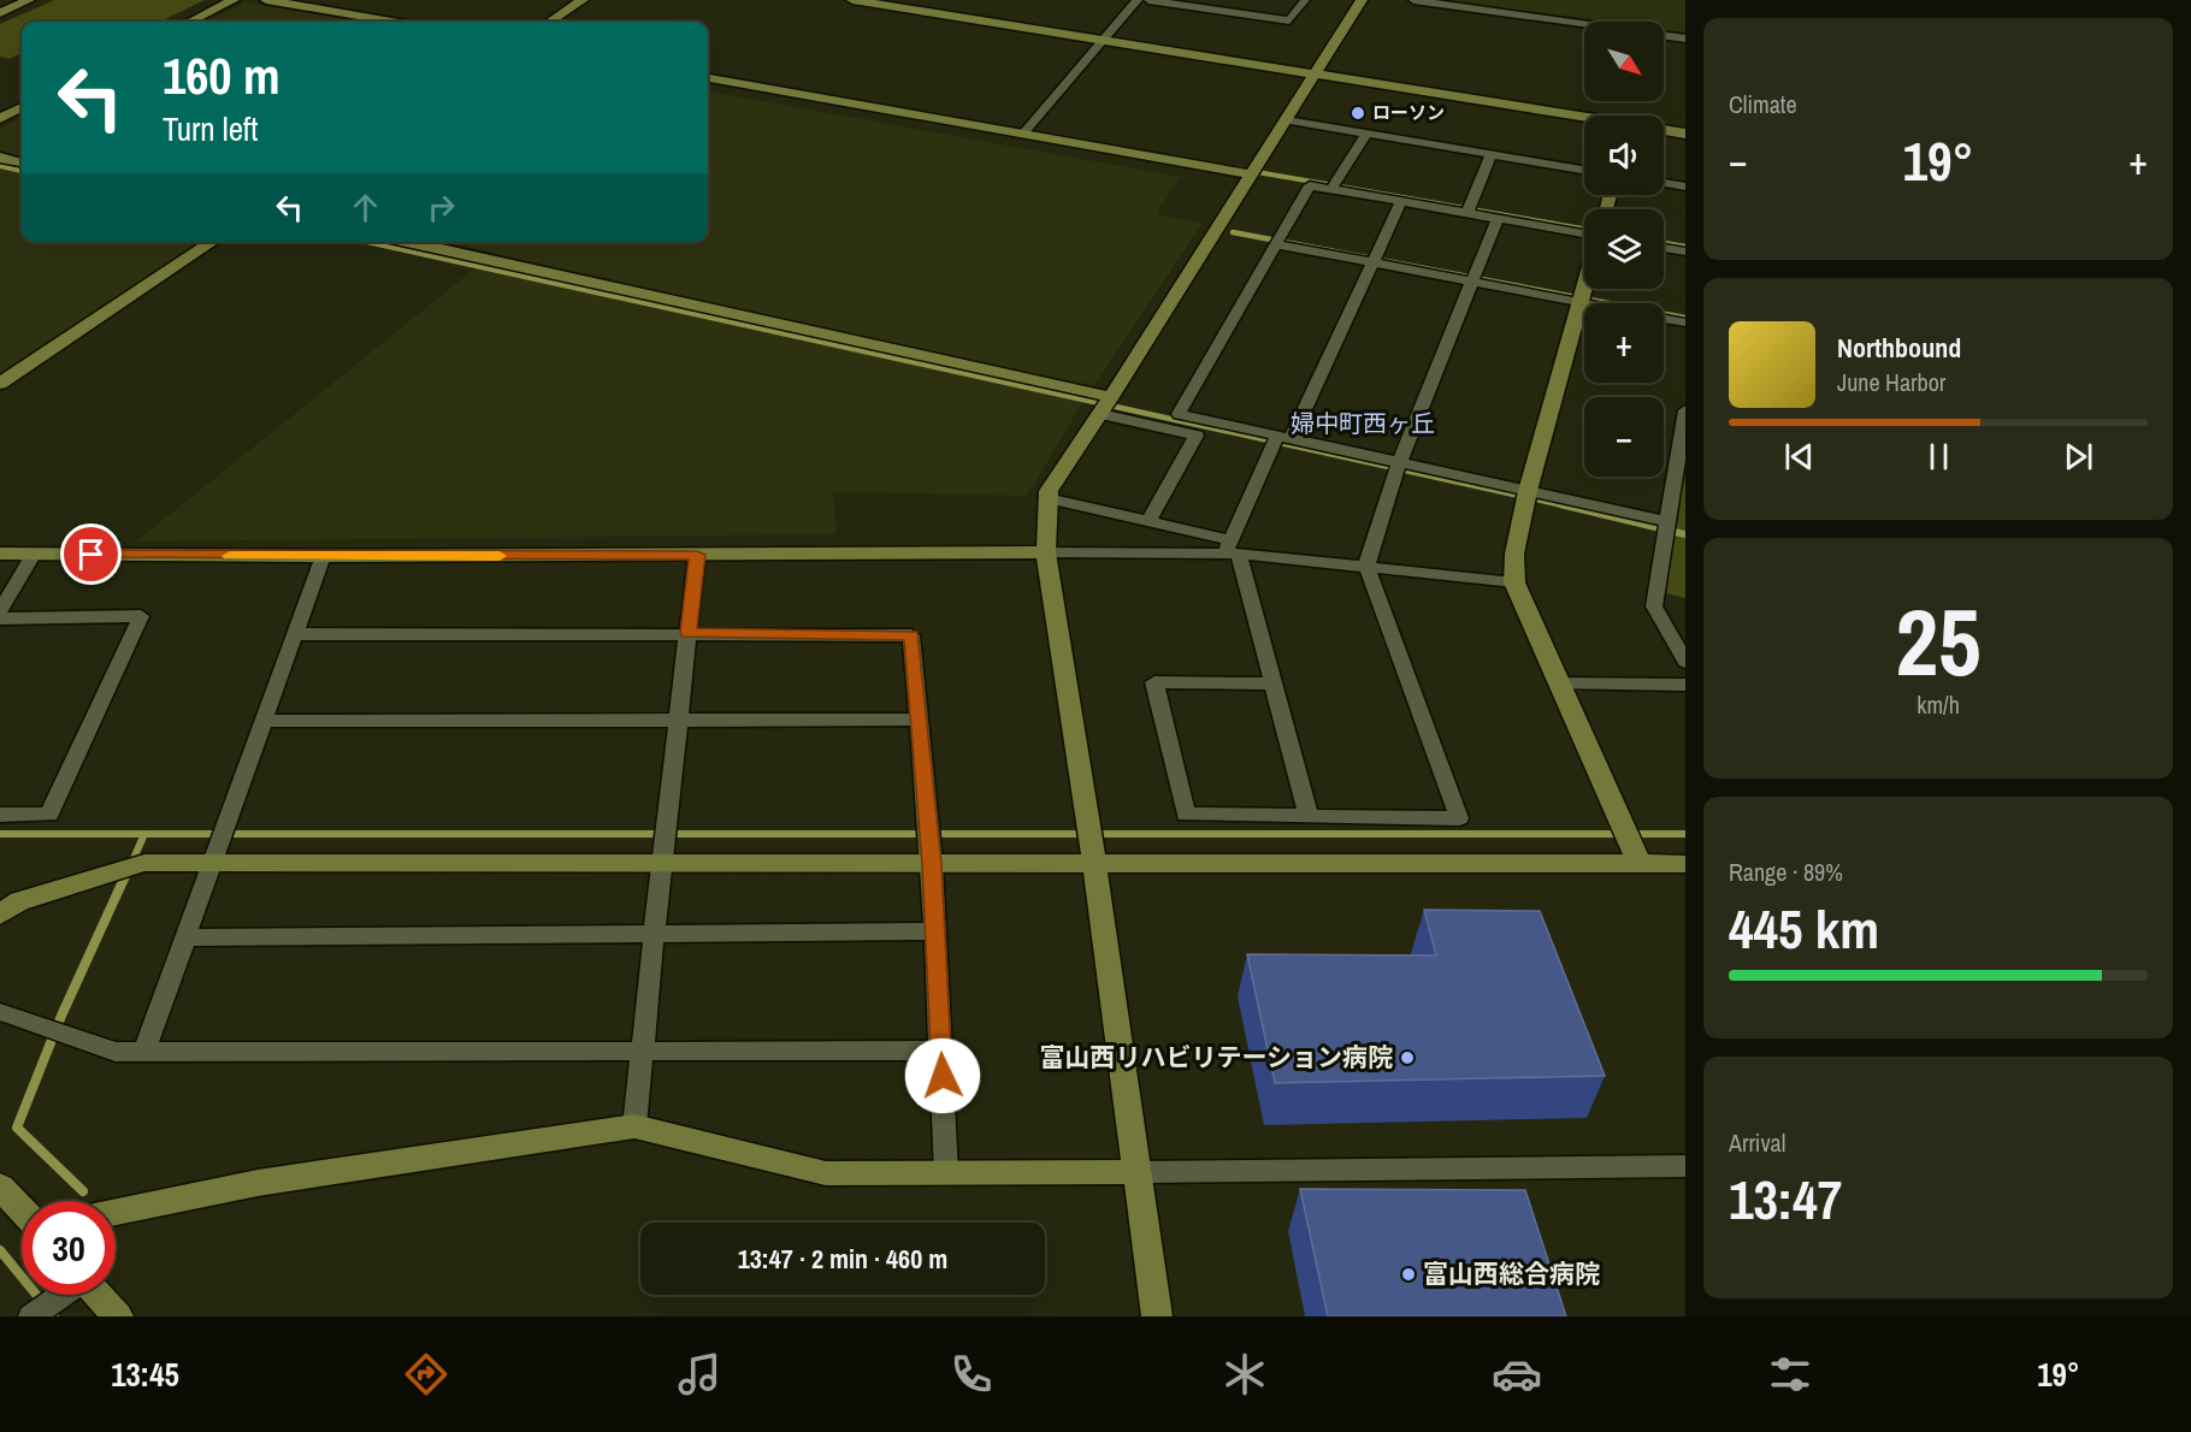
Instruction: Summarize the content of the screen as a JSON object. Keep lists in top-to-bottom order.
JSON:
{
  "districts": ["婦中町西ヶ丘"],
  "places": ["ローソン", "富山西リハビリテーション病院", "富山西総合病院"],
  "north": "bottom right",
  "page": {
    "tile": [
      "Climate",
      ["25", "km/h"],
      ["Range · 89%", "445 km"],
      ["Arrival", "13:47"]
    ],
    "map_buttons": ["+", "−"],
    "turn": ["160 m", "Turn left"],
    "heat": ["−", "19°", "+"],
    "song": ["Northbound", "June Harbor"],
    "limit": "30",
    "trip": "13:47 · 2 min · 460 m",
    "tabs": ["13:45", "19°"]
  }
}
